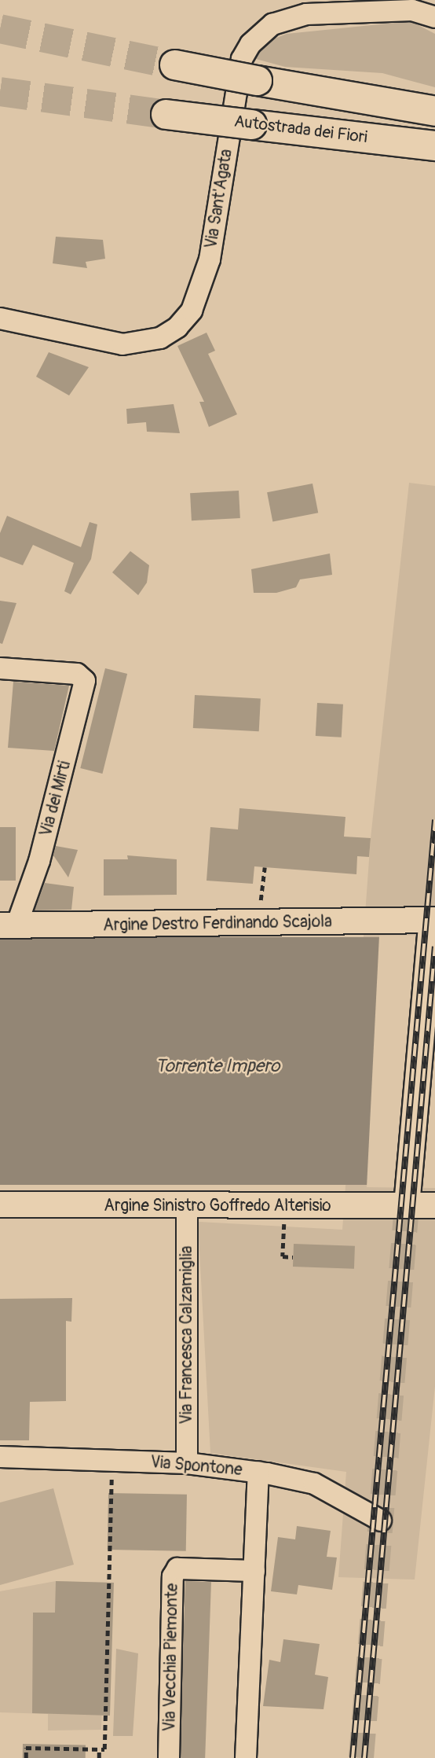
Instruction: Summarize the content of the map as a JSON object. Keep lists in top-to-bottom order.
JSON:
{
  "streets": {
    "highway": ["Autostrada dei Fiori"],
    "main road": ["Argine Destro Ferdinando Scajola", "Argine Sinistro Goffredo Alterisio"],
    "street": [
      "Via Sant'Agata",
      "Via dei Mirti",
      "Via Francesca Calzamiglia",
      "Via Spontone",
      "Via Vecchia Piemonte"
    ]
  },
  "crossings": [
    ["Via dei Mirti", "Argine Destro Ferdinando Scajola"],
    ["Argine Sinistro Goffredo Alterisio", "Via Francesca Calzamiglia"],
    ["Via Francesca Calzamiglia", "Via Spontone"]
  ],
  "water": ["Torrente Impero"]
}
